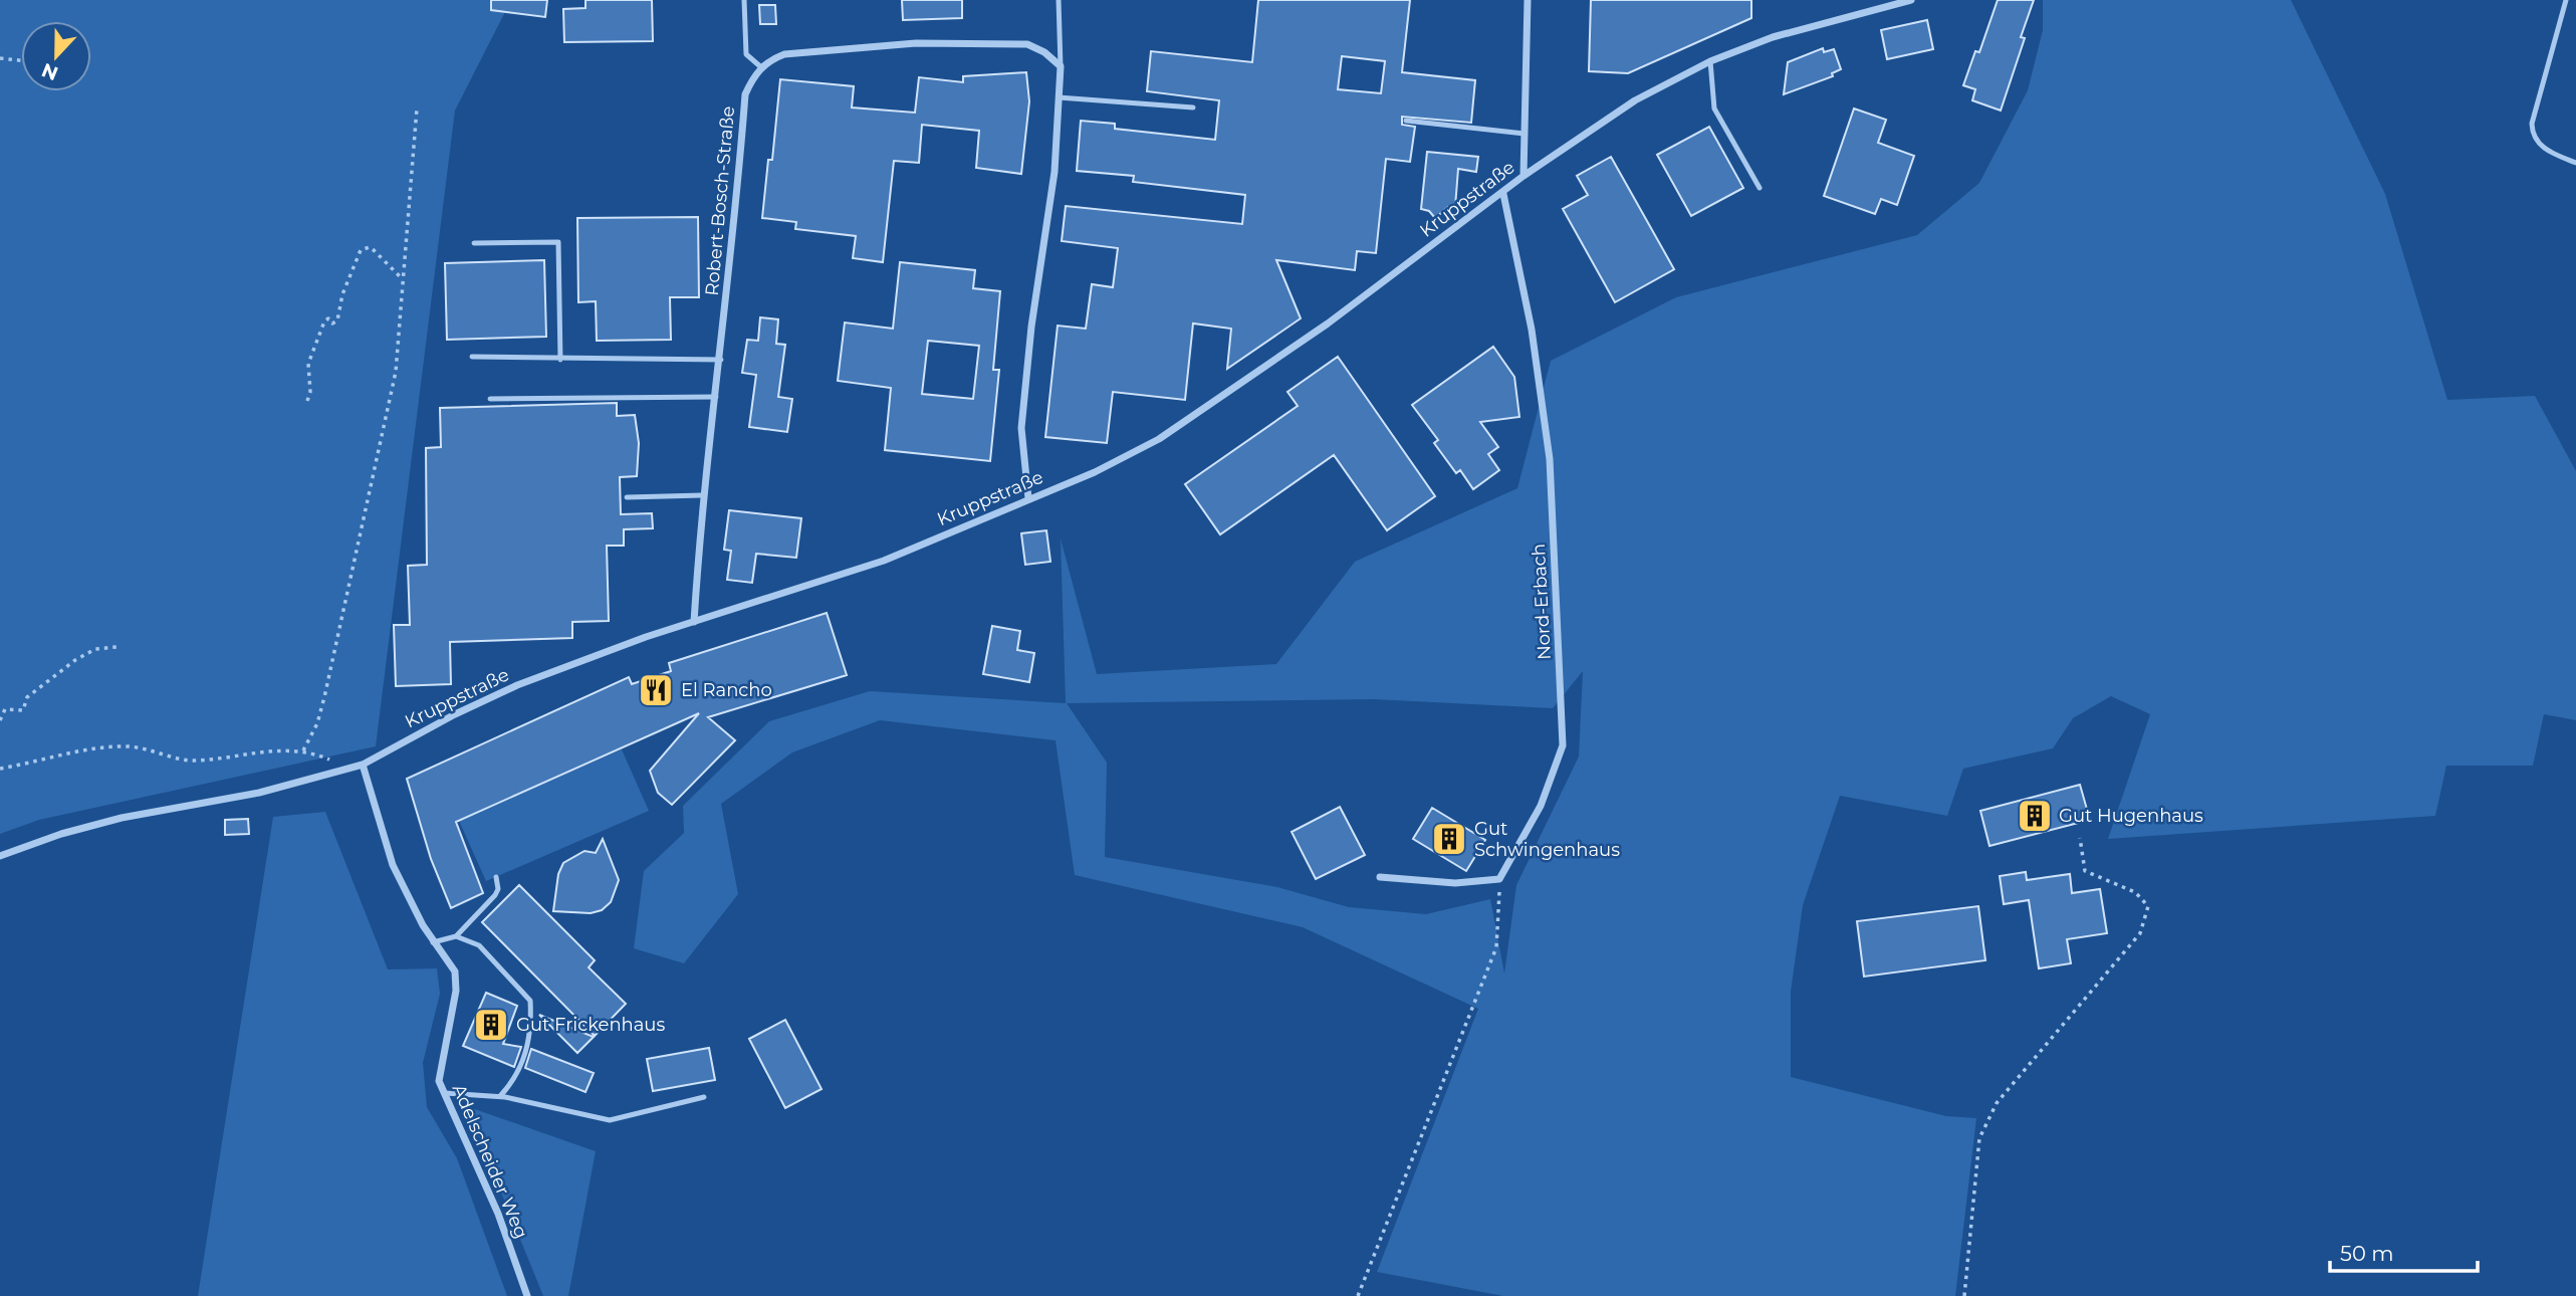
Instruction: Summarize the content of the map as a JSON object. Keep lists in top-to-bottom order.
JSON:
{
  "streets": {
    "street": [
      "Kruppstraße",
      "Robert-Bosch-Straße",
      "Nord-Erbach",
      "Adelscheider Weg"
    ]
  },
  "crossings": [
    ["Kruppstraße", "Robert-Bosch-Straße"],
    ["Kruppstraße", "Nord-Erbach"],
    ["Kruppstraße", "Adelscheider Weg"]
  ],
  "places": {
    "restaurant": ["El Rancho"],
    "building": ["Gut Hugenhaus", "Gut Schwingenhaus", "Gut Frickenhaus"]
  },
  "scale_bar": "50 m",
  "north": "bottom"
}
